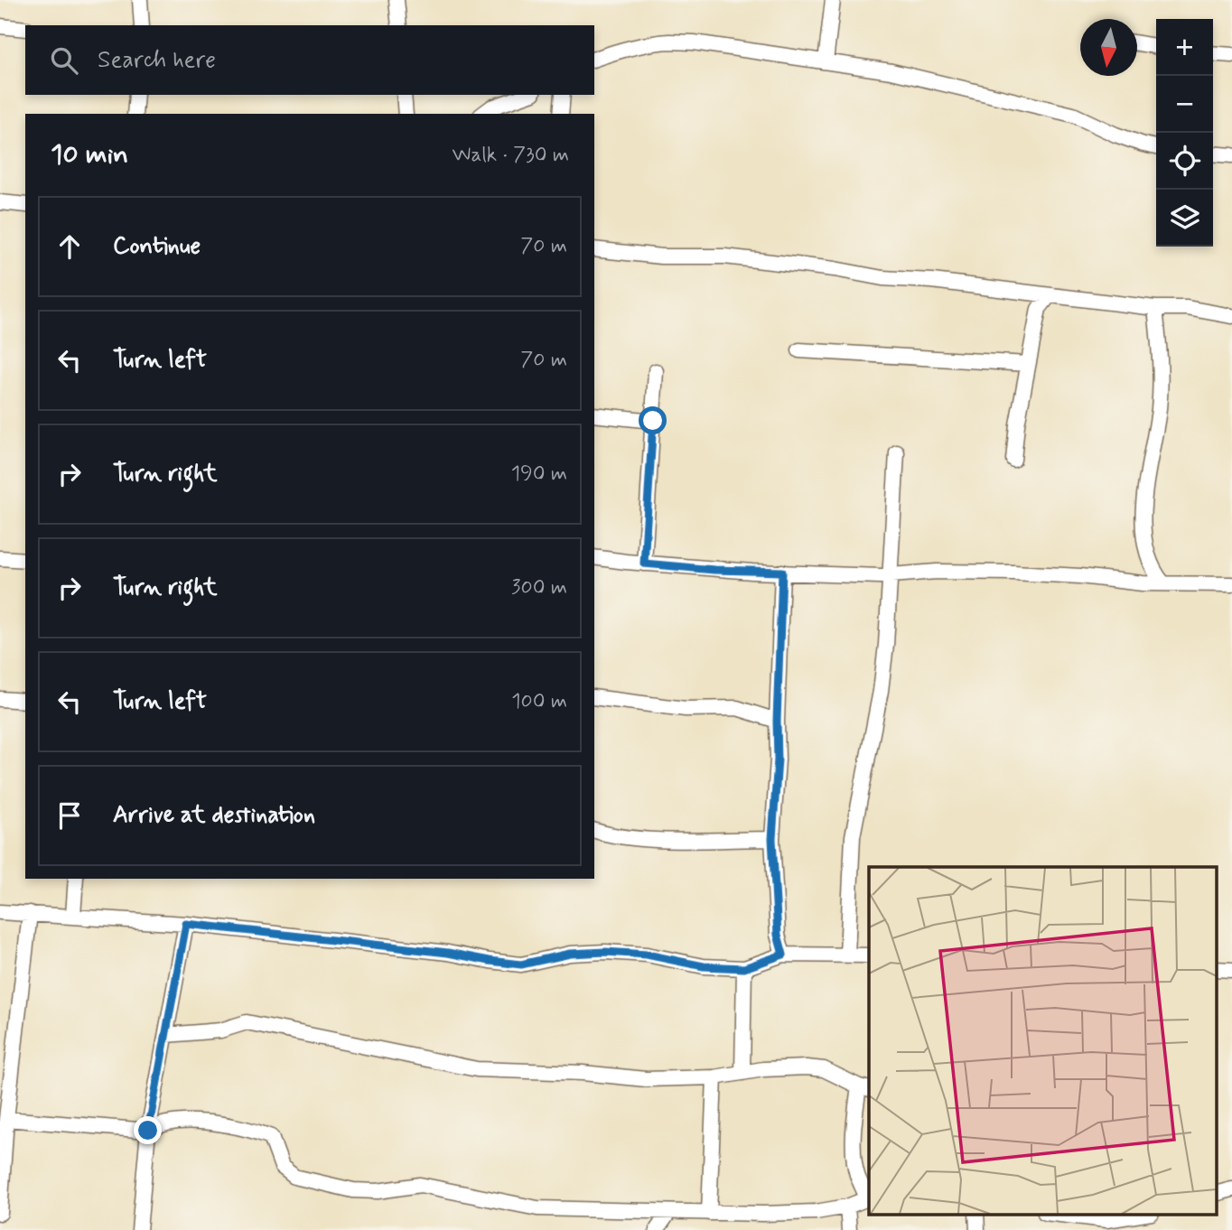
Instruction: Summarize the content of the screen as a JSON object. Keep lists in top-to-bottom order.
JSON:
{
  "north": "bottom",
  "page": {
    "map_buttons": ["+", "−"],
    "search": "Search here",
    "heading": ["10 min", "Walk · 730 m"],
    "list": [
      ["Continue", "70 m"],
      ["Turn left", "70 m"],
      ["Turn right", "190 m"],
      ["Turn right", "300 m"],
      ["Turn left", "100 m"],
      "Arrive at destination"
    ]
  }
}
